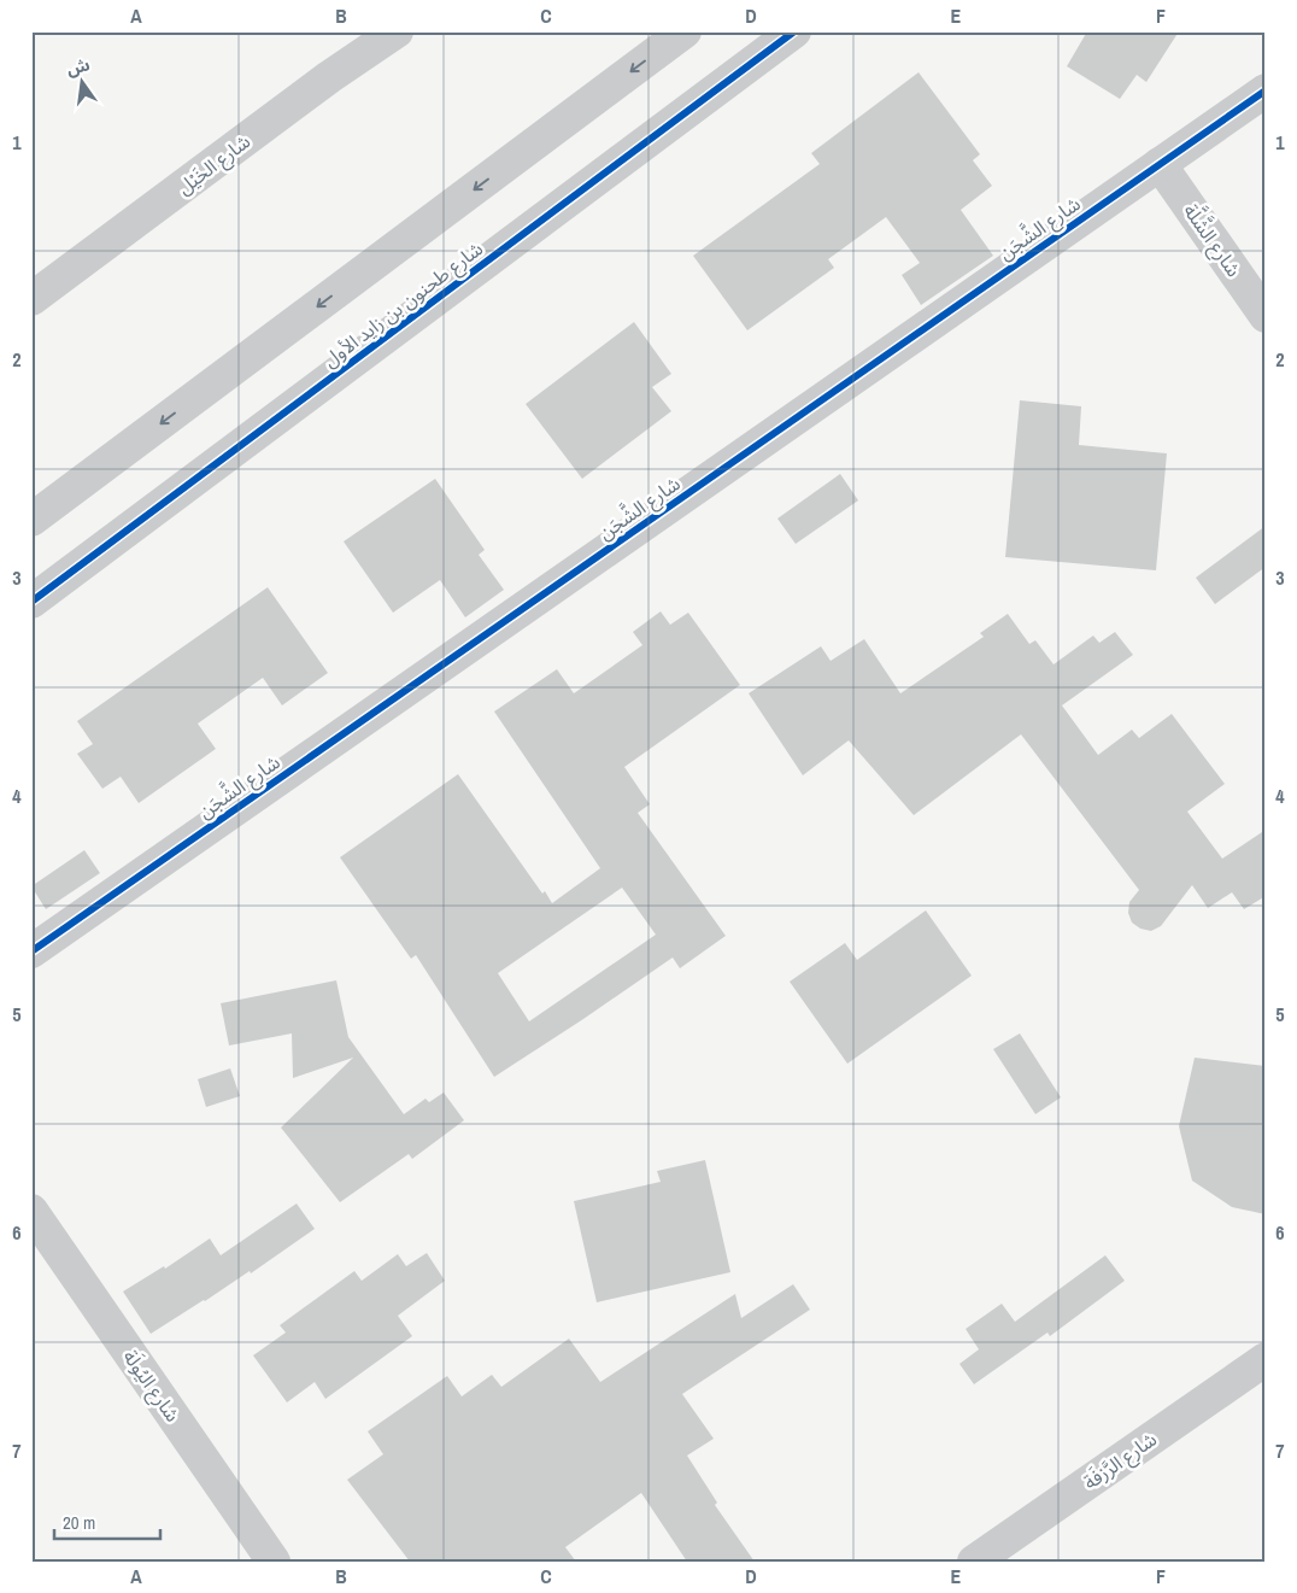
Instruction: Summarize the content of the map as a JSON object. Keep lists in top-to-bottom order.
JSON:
{
  "streets": {
    "street": [
      "شارع الخَيْل",
      "شارع الشَّجَن",
      "شارع الشَّلَّة",
      "شارع طحنون بن زايد الأول",
      "شارع اليُولَة",
      "شارع الرَّزفَة"
    ]
  },
  "crossings": [
    ["شارع الشَّجَن", "شارع الشَّلَّة"]
  ],
  "scale_bar": "20 m",
  "north": "top",
  "grid": {
    "columns": [
      "A",
      "B",
      "C",
      "D",
      "E",
      "F"
    ],
    "rows": [
      "1",
      "2",
      "3",
      "4",
      "5",
      "6",
      "7"
    ]
  }
}
